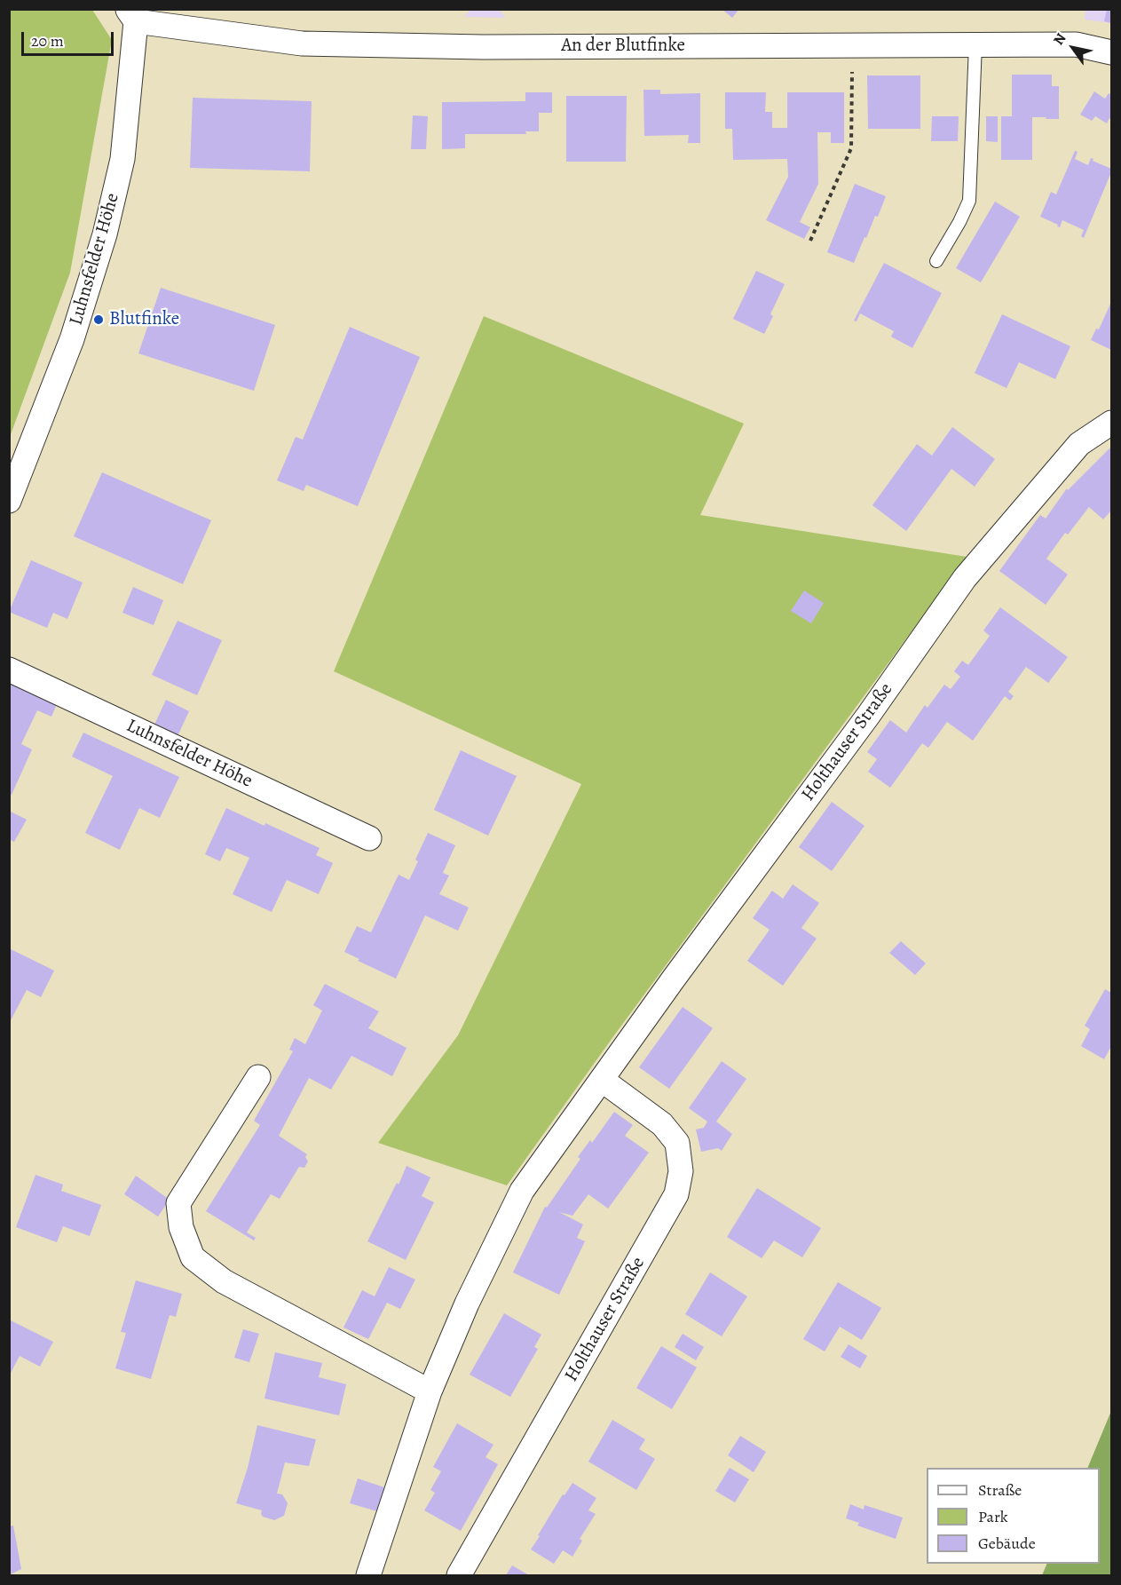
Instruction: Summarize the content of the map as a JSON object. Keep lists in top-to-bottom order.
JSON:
{
  "streets": {
    "street": ["An der Blutfinke", "Luhnsfelder Höhe", "Holthauser Straße"]
  },
  "crossings": [
    ["An der Blutfinke", "Luhnsfelder Höhe"]
  ],
  "places": ["Blutfinke"],
  "legend": ["Straße", "Park", "Gebäude"],
  "scale_bar": "20 m",
  "north": "top left"
}
